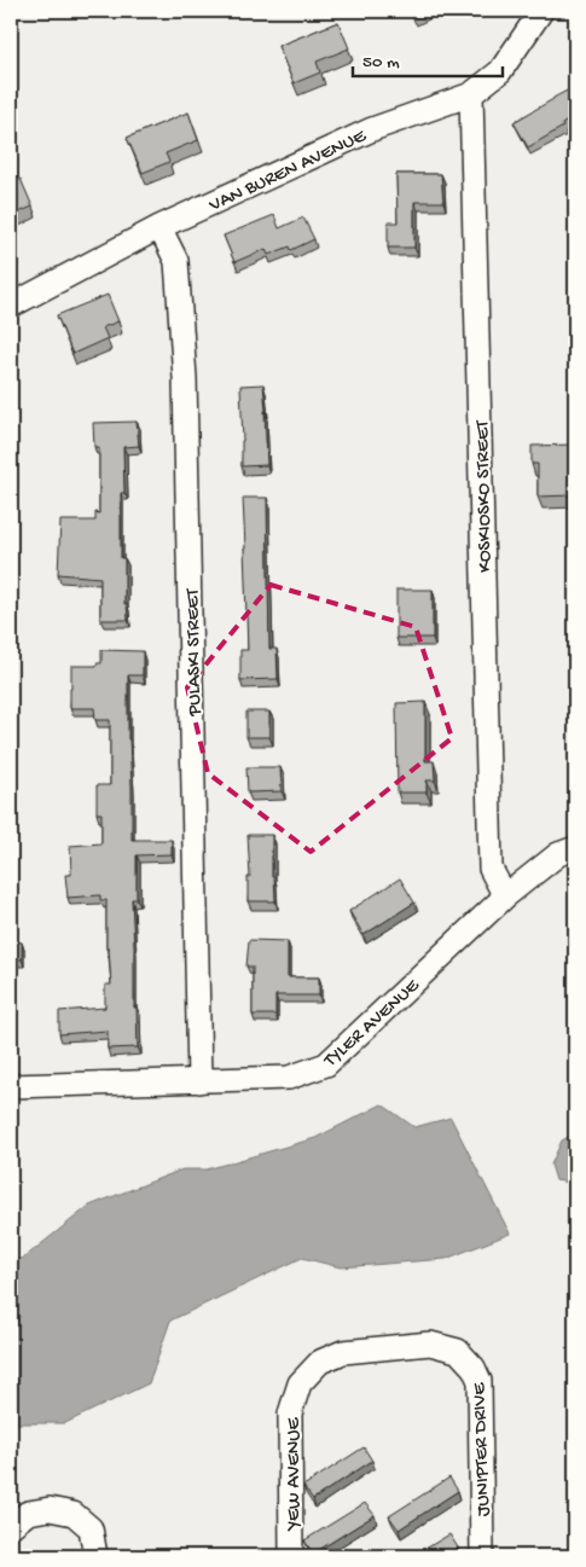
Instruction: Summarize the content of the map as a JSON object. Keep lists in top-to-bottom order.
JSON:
{
  "streets": {
    "street": [
      "VAN BUREN AVENUE",
      "KOSKIOSKO STREET",
      "PULASKI STREET",
      "TYLER AVENUE",
      "JUNIPTER DRIVE",
      "YEW AVENUE"
    ]
  },
  "crossings": [
    ["VAN BUREN AVENUE", "KOSKIOSKO STREET"],
    ["VAN BUREN AVENUE", "PULASKI STREET"],
    ["KOSKIOSKO STREET", "TYLER AVENUE"],
    ["PULASKI STREET", "TYLER AVENUE"],
    ["JUNIPTER DRIVE", "YEW AVENUE"]
  ],
  "scale_bar": "50 m"
}
